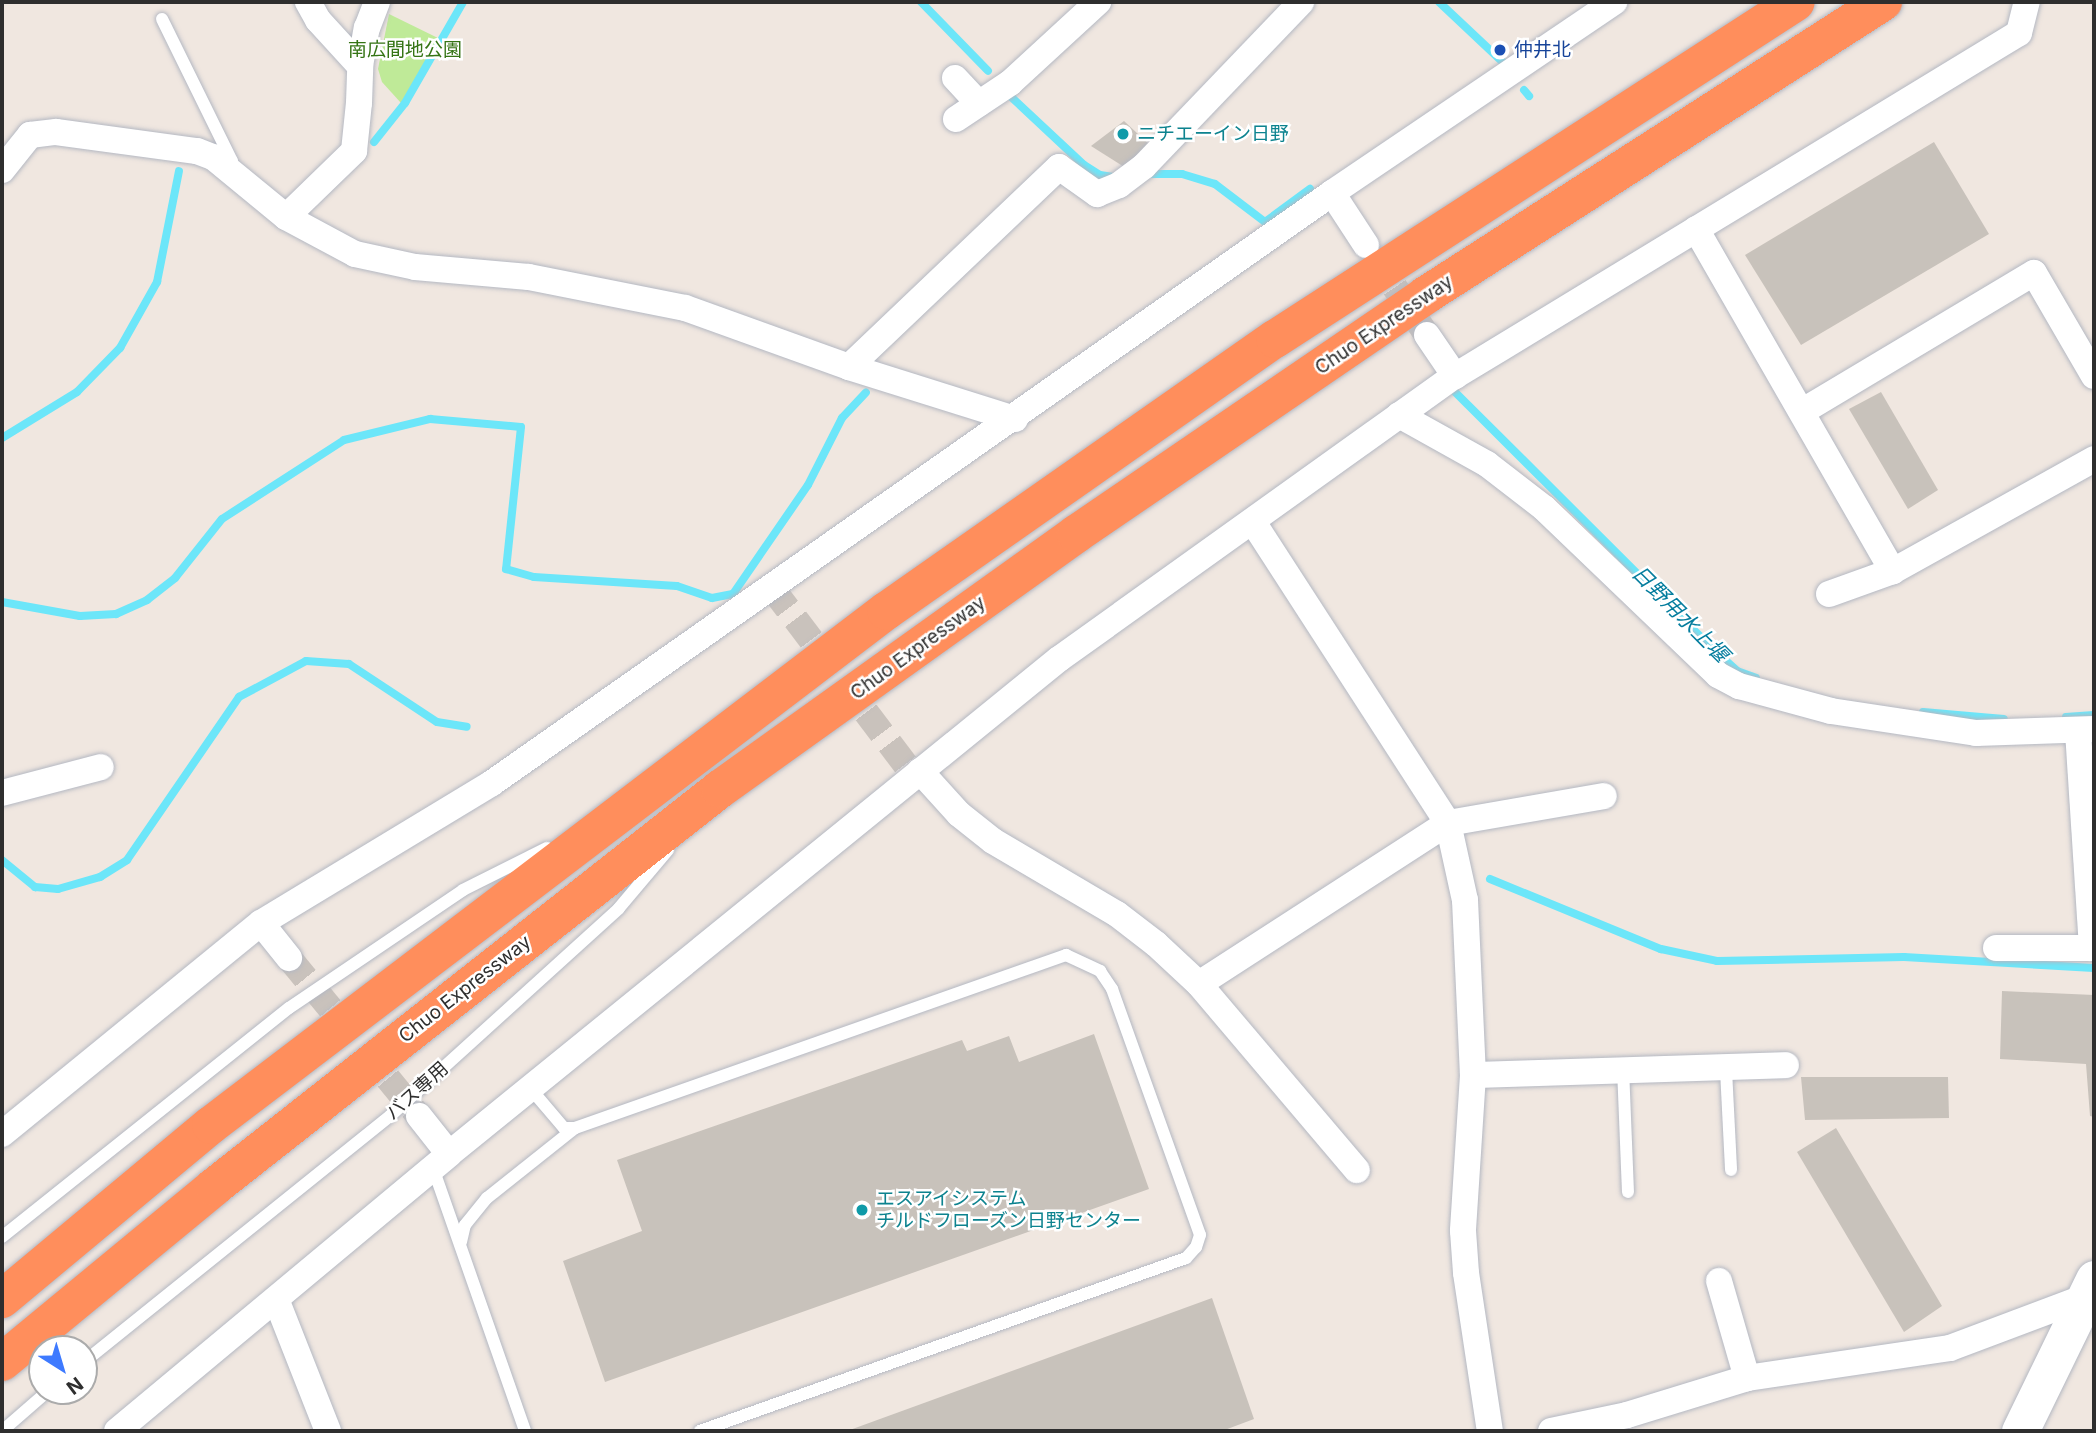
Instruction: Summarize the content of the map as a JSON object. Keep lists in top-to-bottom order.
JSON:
{
  "streets": {
    "highway": ["Chuo Expressway"],
    "lane": ["バス専用"]
  },
  "crossings": [
    ["Chuo Expressway", "バス専用"]
  ],
  "water": ["日野用水上堰"],
  "parks": ["南広間地公園"],
  "places": ["仲井北", "ニチエーイン日野", "エスアイシステム チルドフローズン日野センター"],
  "north": "bottom right"
}
